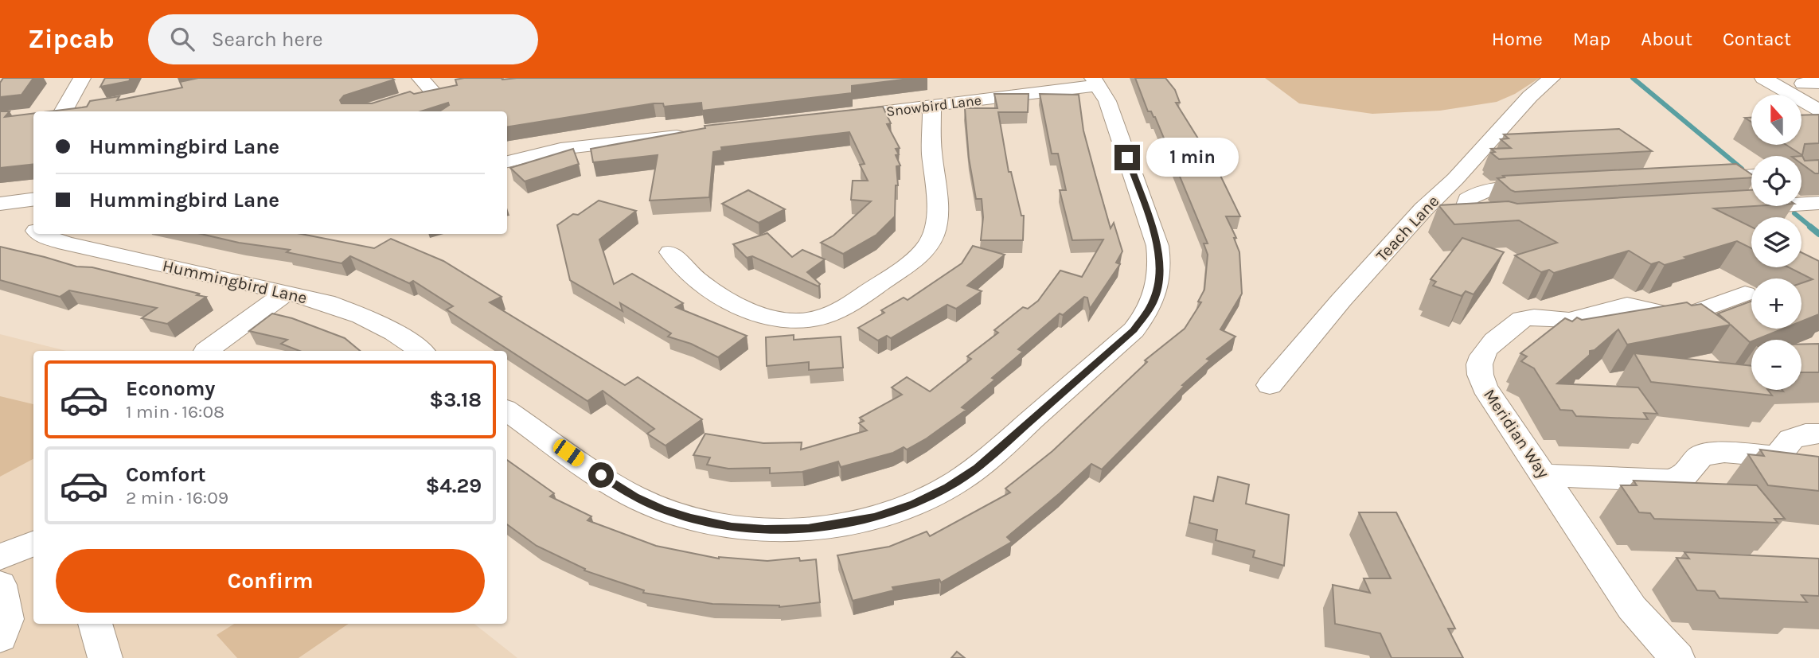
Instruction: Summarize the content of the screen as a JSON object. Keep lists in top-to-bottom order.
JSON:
{
  "streets": {
    "street": [
      "Snowbird Lane",
      "Teach Lane",
      "Hummingbird Lane",
      "Meridian Way"
    ]
  },
  "north": "top",
  "page": {
    "header": "Zipcab",
    "search": "Search here",
    "nav": [
      "Home",
      "Map",
      "About",
      "Contact"
    ],
    "map_buttons": ["+", "−"],
    "banner": ["Hummingbird Lane", "Hummingbird Lane"],
    "bubble": "1 min",
    "list": [
      {
        "name": "Economy",
        "note": "1 min · 16:08",
        "value": "$3.18"
      },
      {
        "name": "Comfort",
        "note": "2 min · 16:09",
        "value": "$4.29"
      }
    ],
    "buttons": "Confirm"
  }
}
